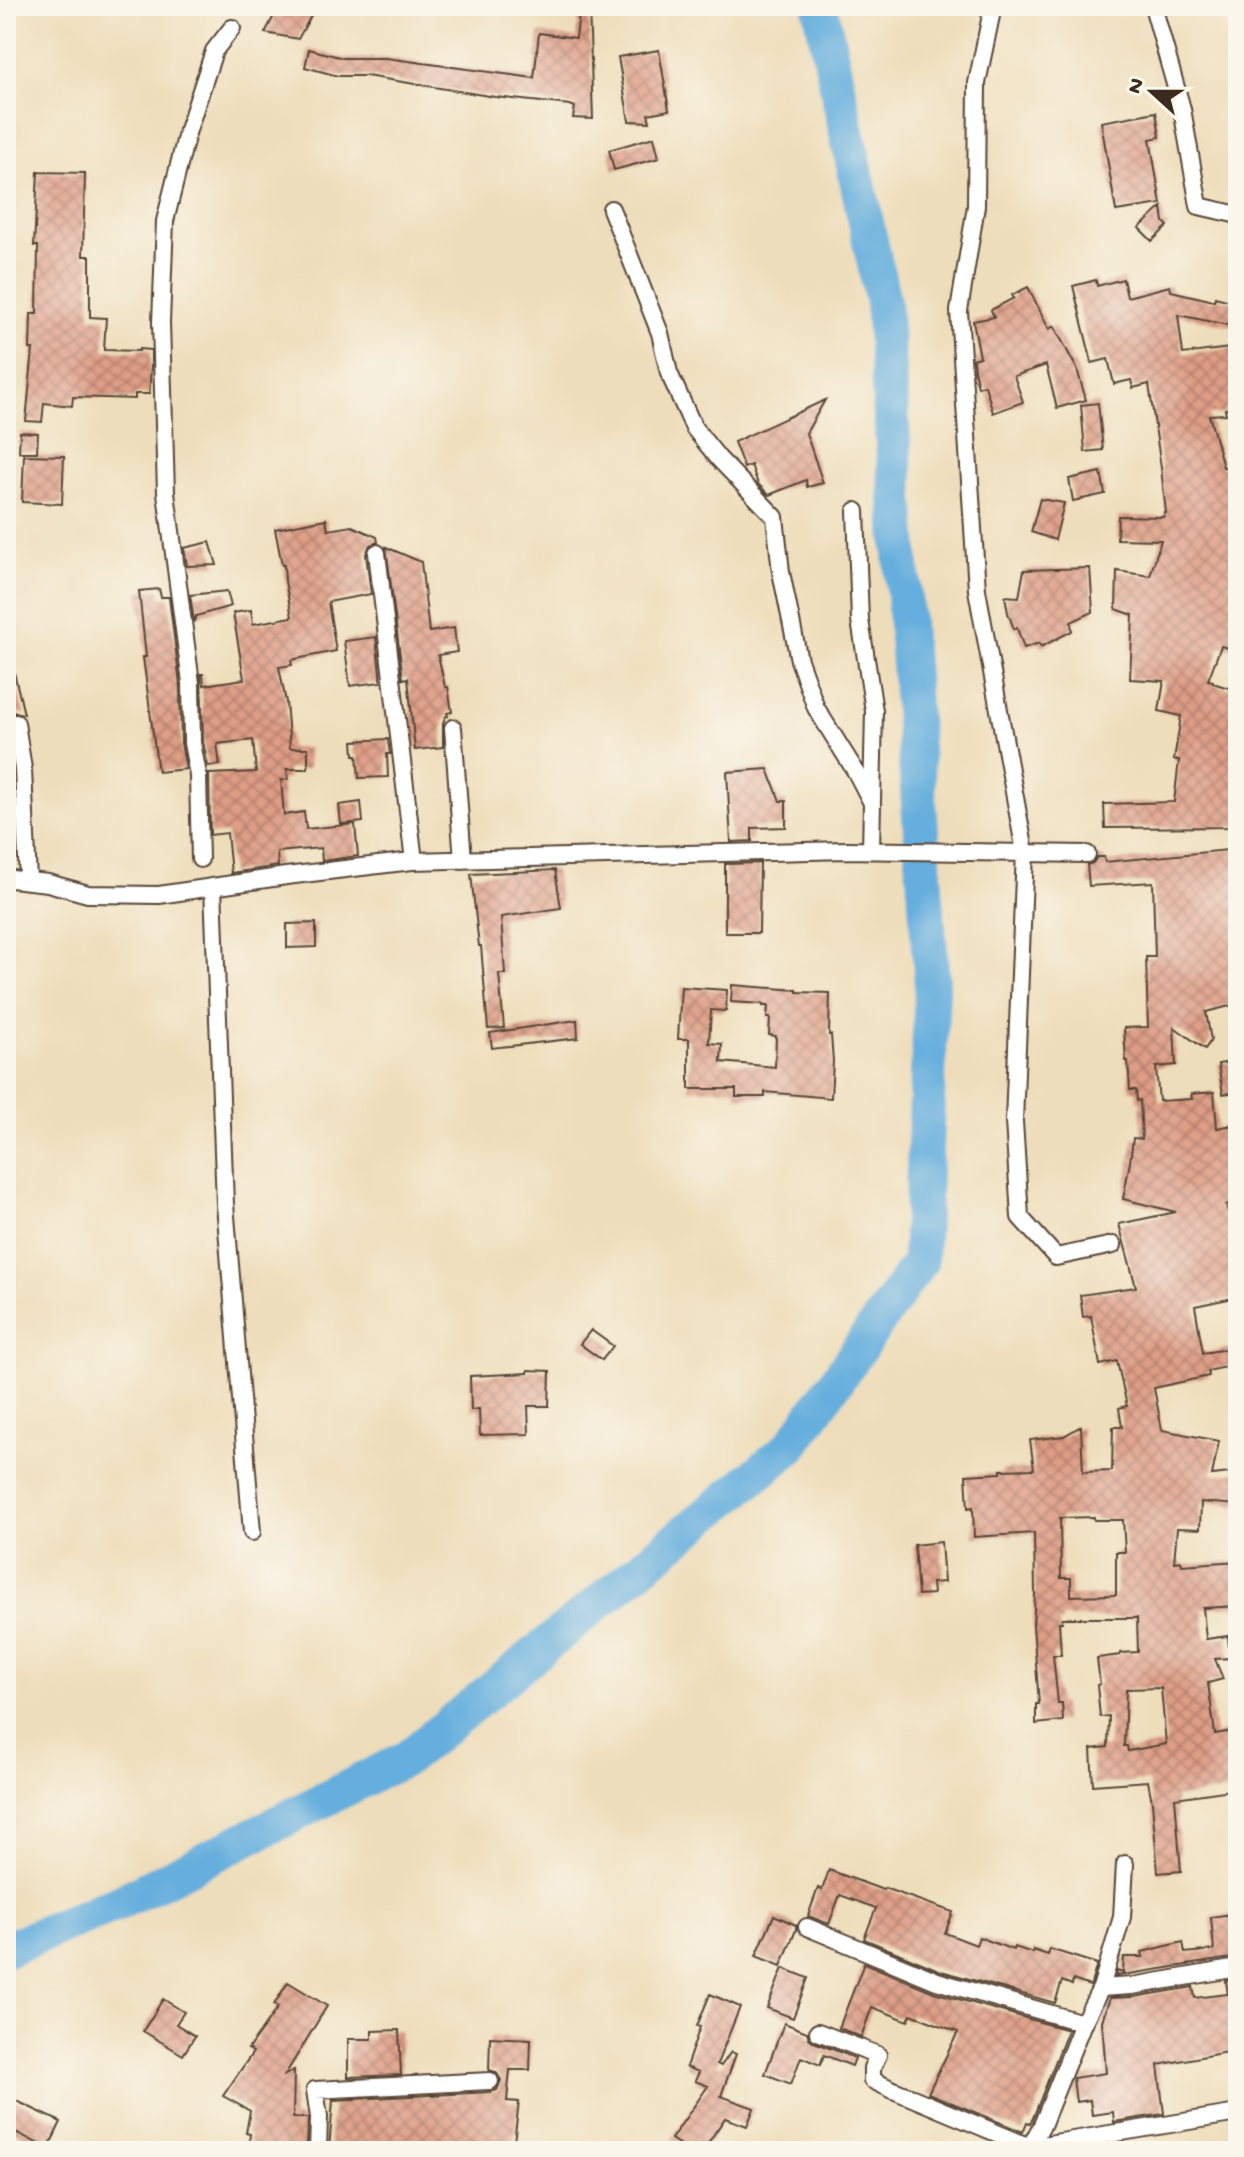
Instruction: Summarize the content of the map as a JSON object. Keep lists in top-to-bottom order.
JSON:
{
  "north": "left"
}
